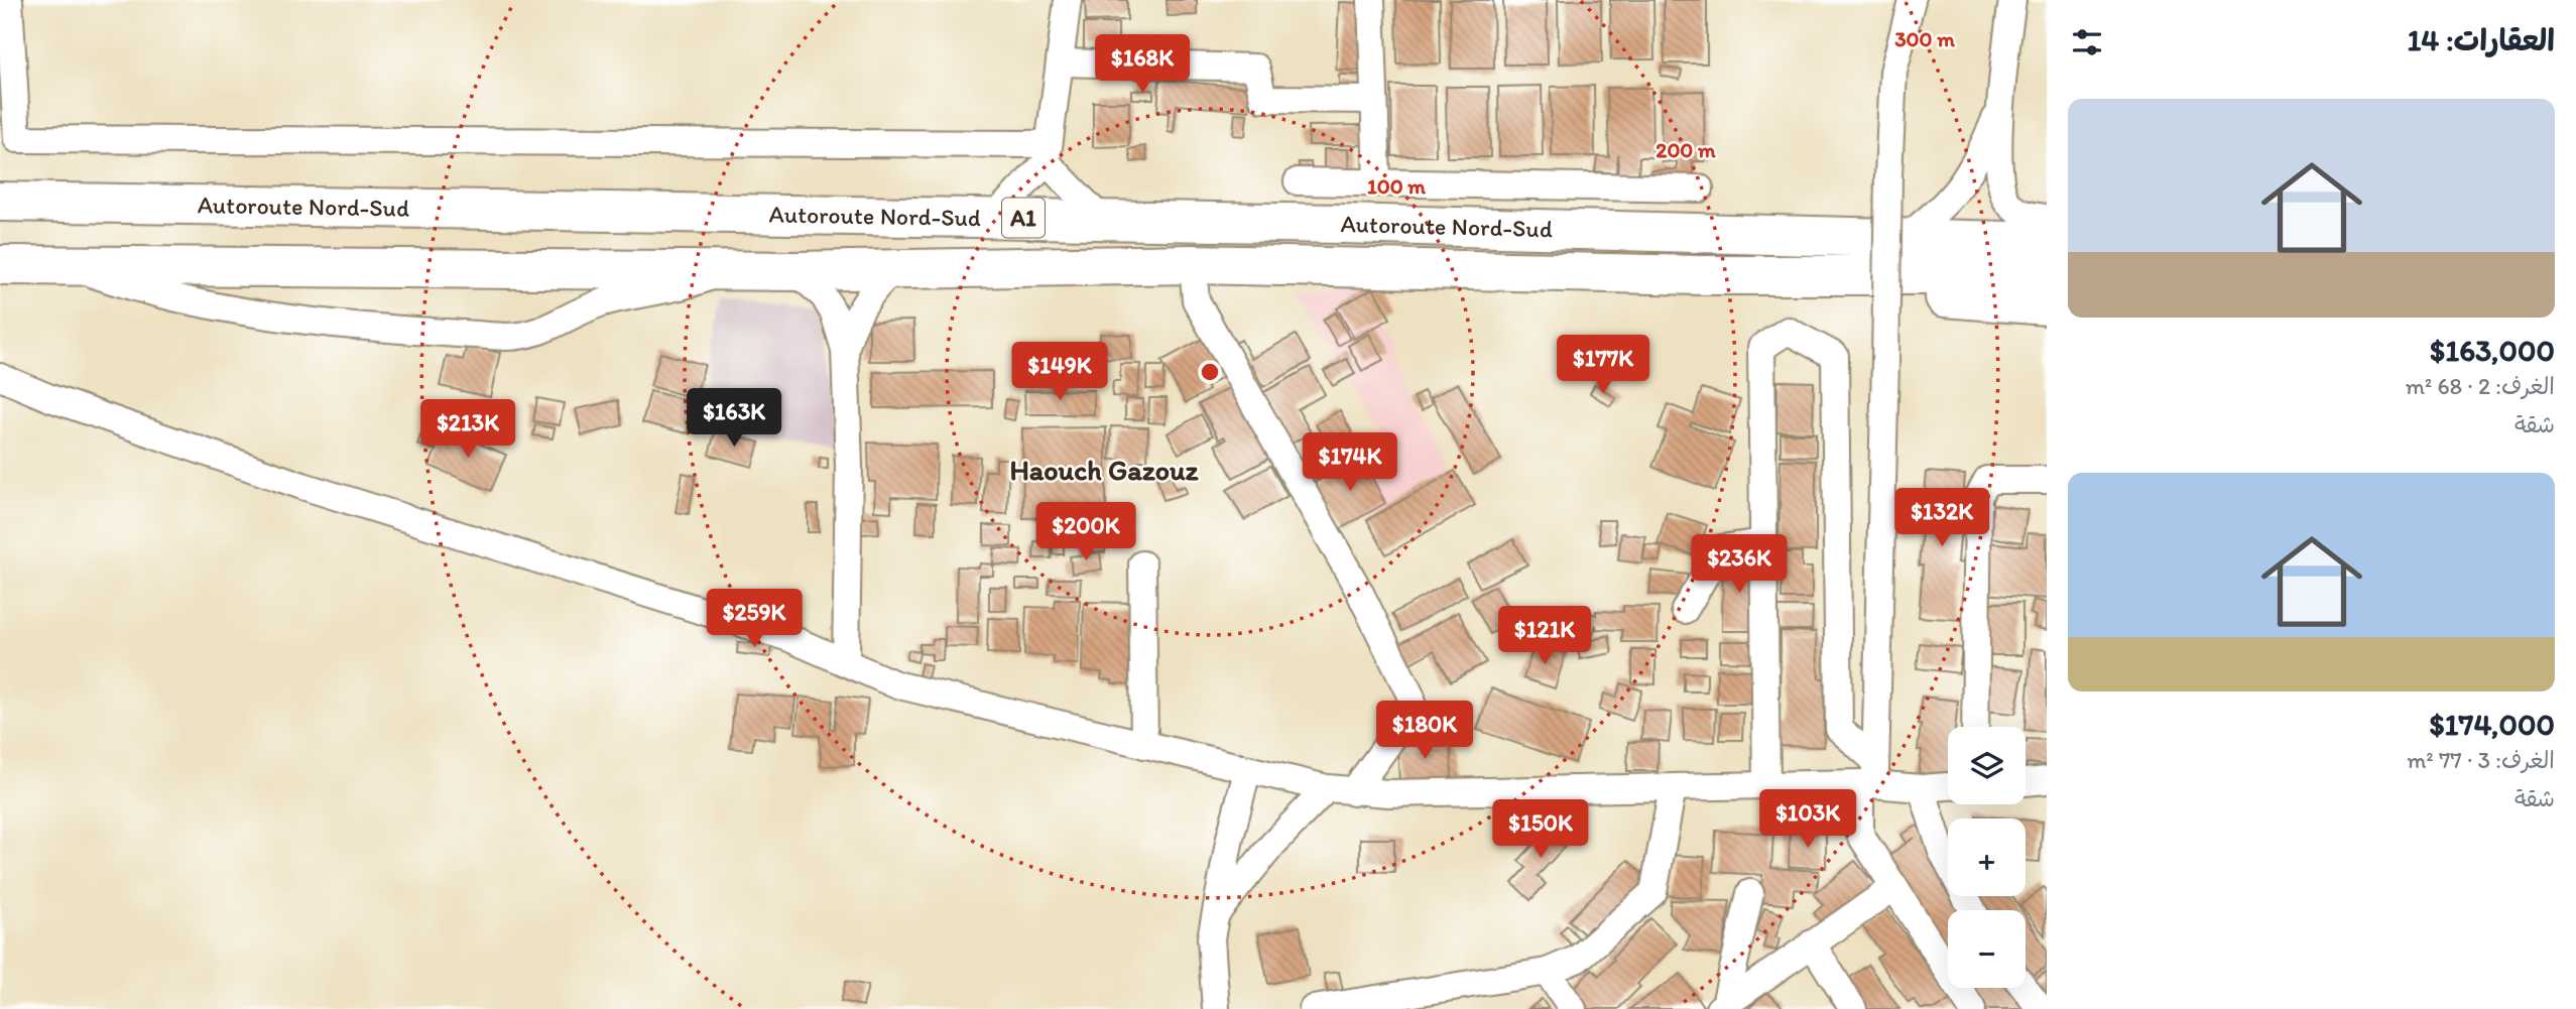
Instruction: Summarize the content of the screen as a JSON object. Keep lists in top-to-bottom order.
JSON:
{
  "streets": {
    "highway": ["Autoroute Nord-Sud", "A1"]
  },
  "districts": ["Haouch Gazouz"],
  "page": {
    "heading": "العقارات: 14",
    "price": [
      "$168K",
      "$177K",
      "$149K",
      "$163K",
      "$213K",
      "$174K",
      "$132K",
      "$200K",
      "$236K",
      "$259K",
      "$121K",
      "$180K",
      "$103K",
      "$150K"
    ],
    "list": [
      {
        "name": "$163,000",
        "note": "الغرف: 2 · 68 m² · شقة"
      },
      {
        "name": "$174,000",
        "note": "الغرف: 3 · 77 m² · شقة"
      }
    ],
    "map_buttons": ["+", "−"]
  },
  "rings": ["300 m", "200 m", "100 m"]
}
